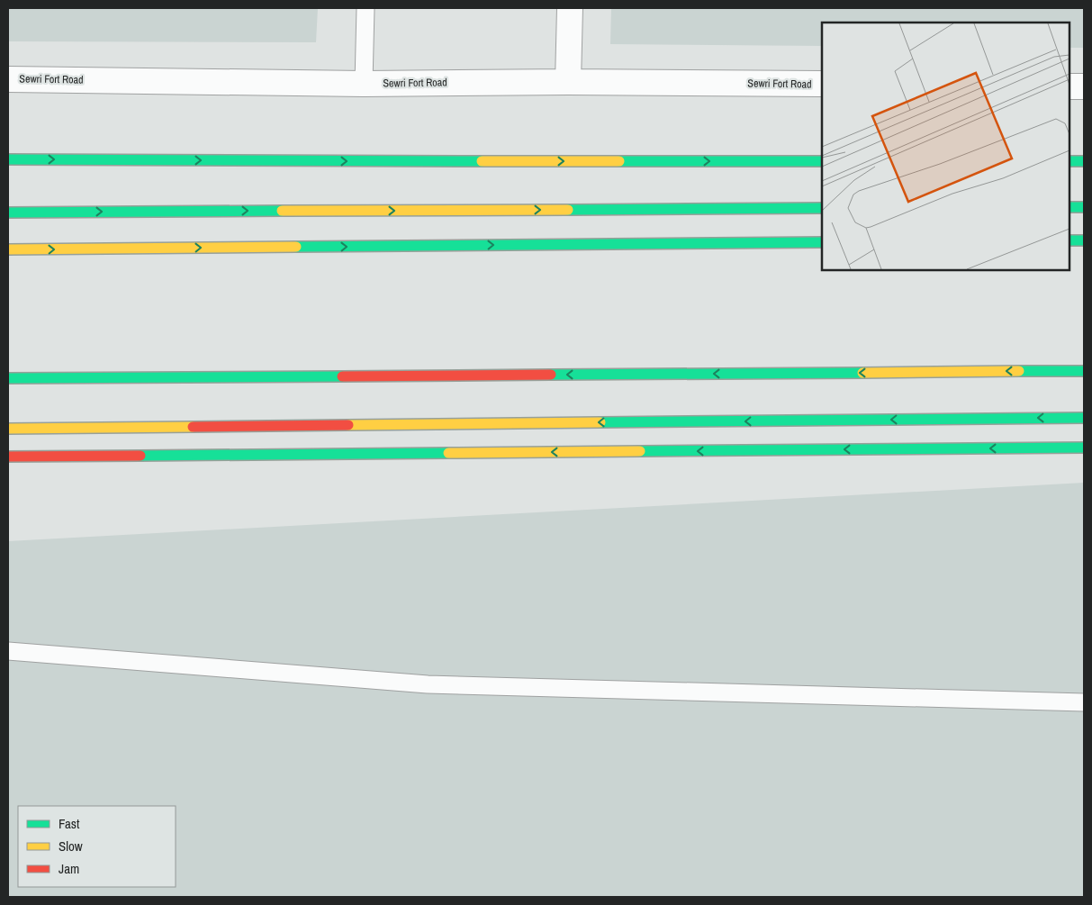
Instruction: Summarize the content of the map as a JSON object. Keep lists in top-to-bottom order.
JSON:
{
  "streets": {
    "street": ["Sewri Fort Road"]
  },
  "legend": ["Fast", "Slow", "Jam"]
}
